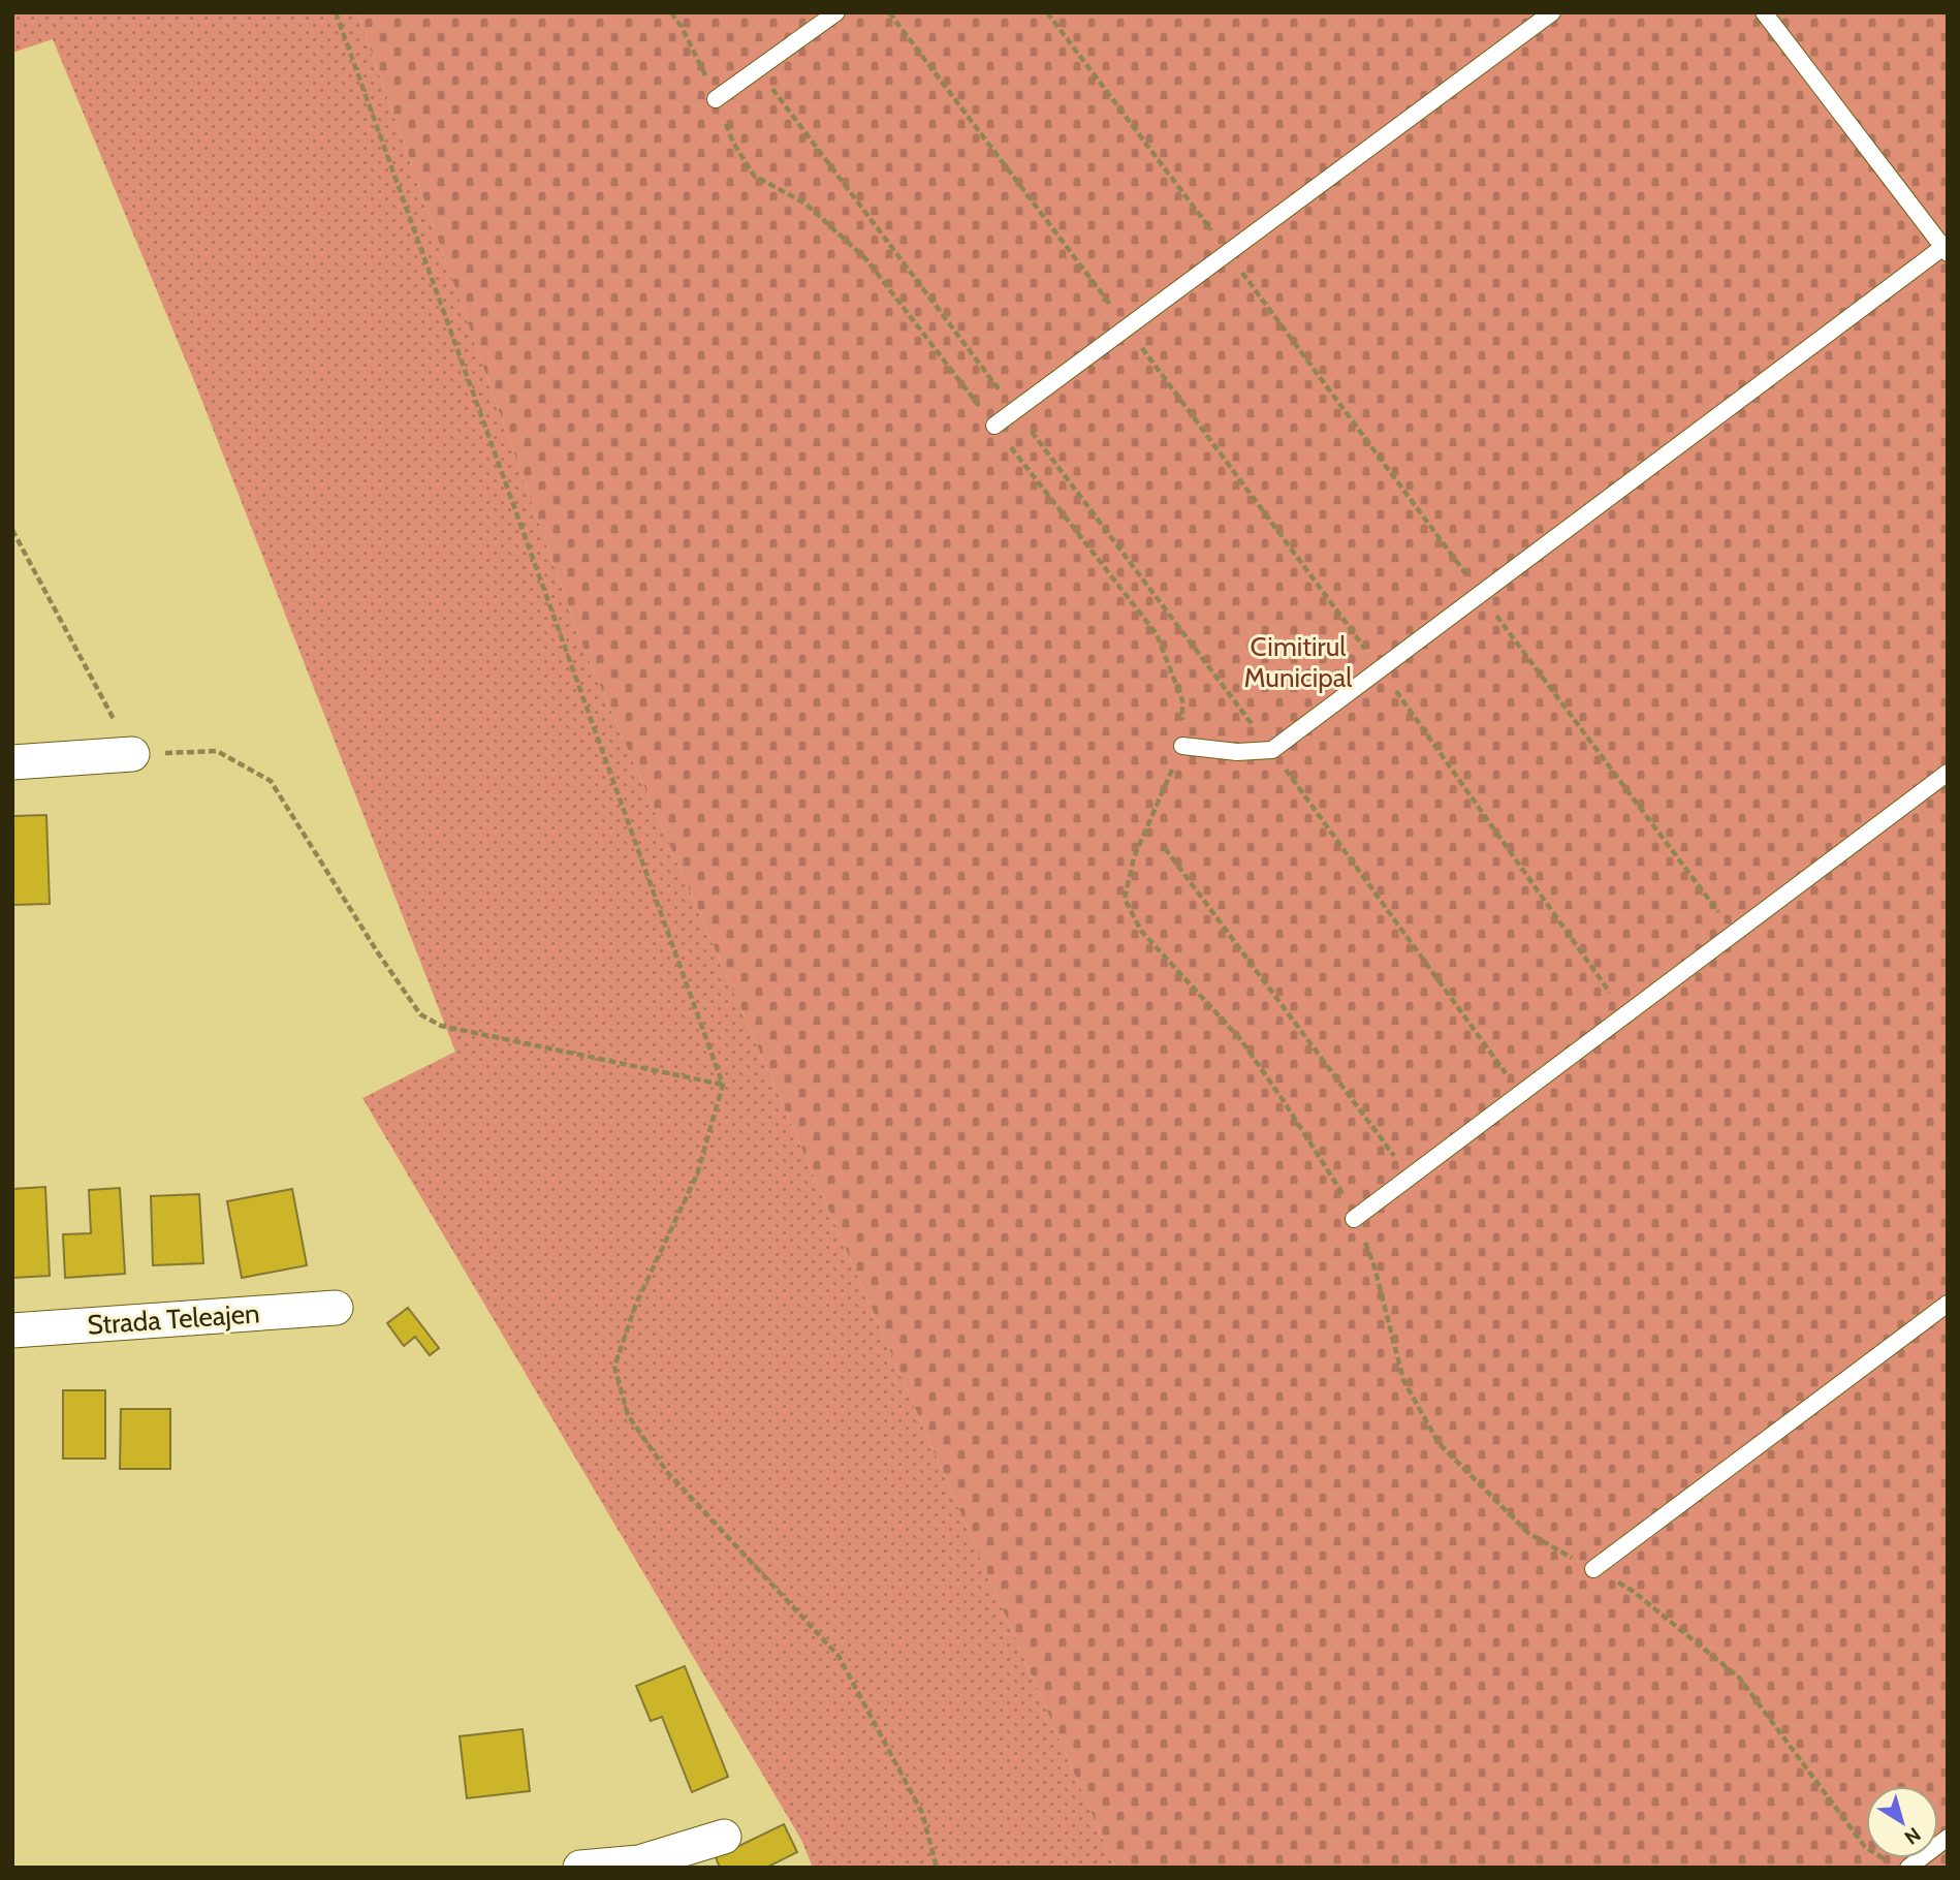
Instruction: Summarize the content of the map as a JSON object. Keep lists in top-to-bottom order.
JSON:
{
  "streets": {
    "street": ["Strada Teleajen"]
  },
  "parks": ["Cimitirul Municipal"],
  "north": "bottom right"
}
